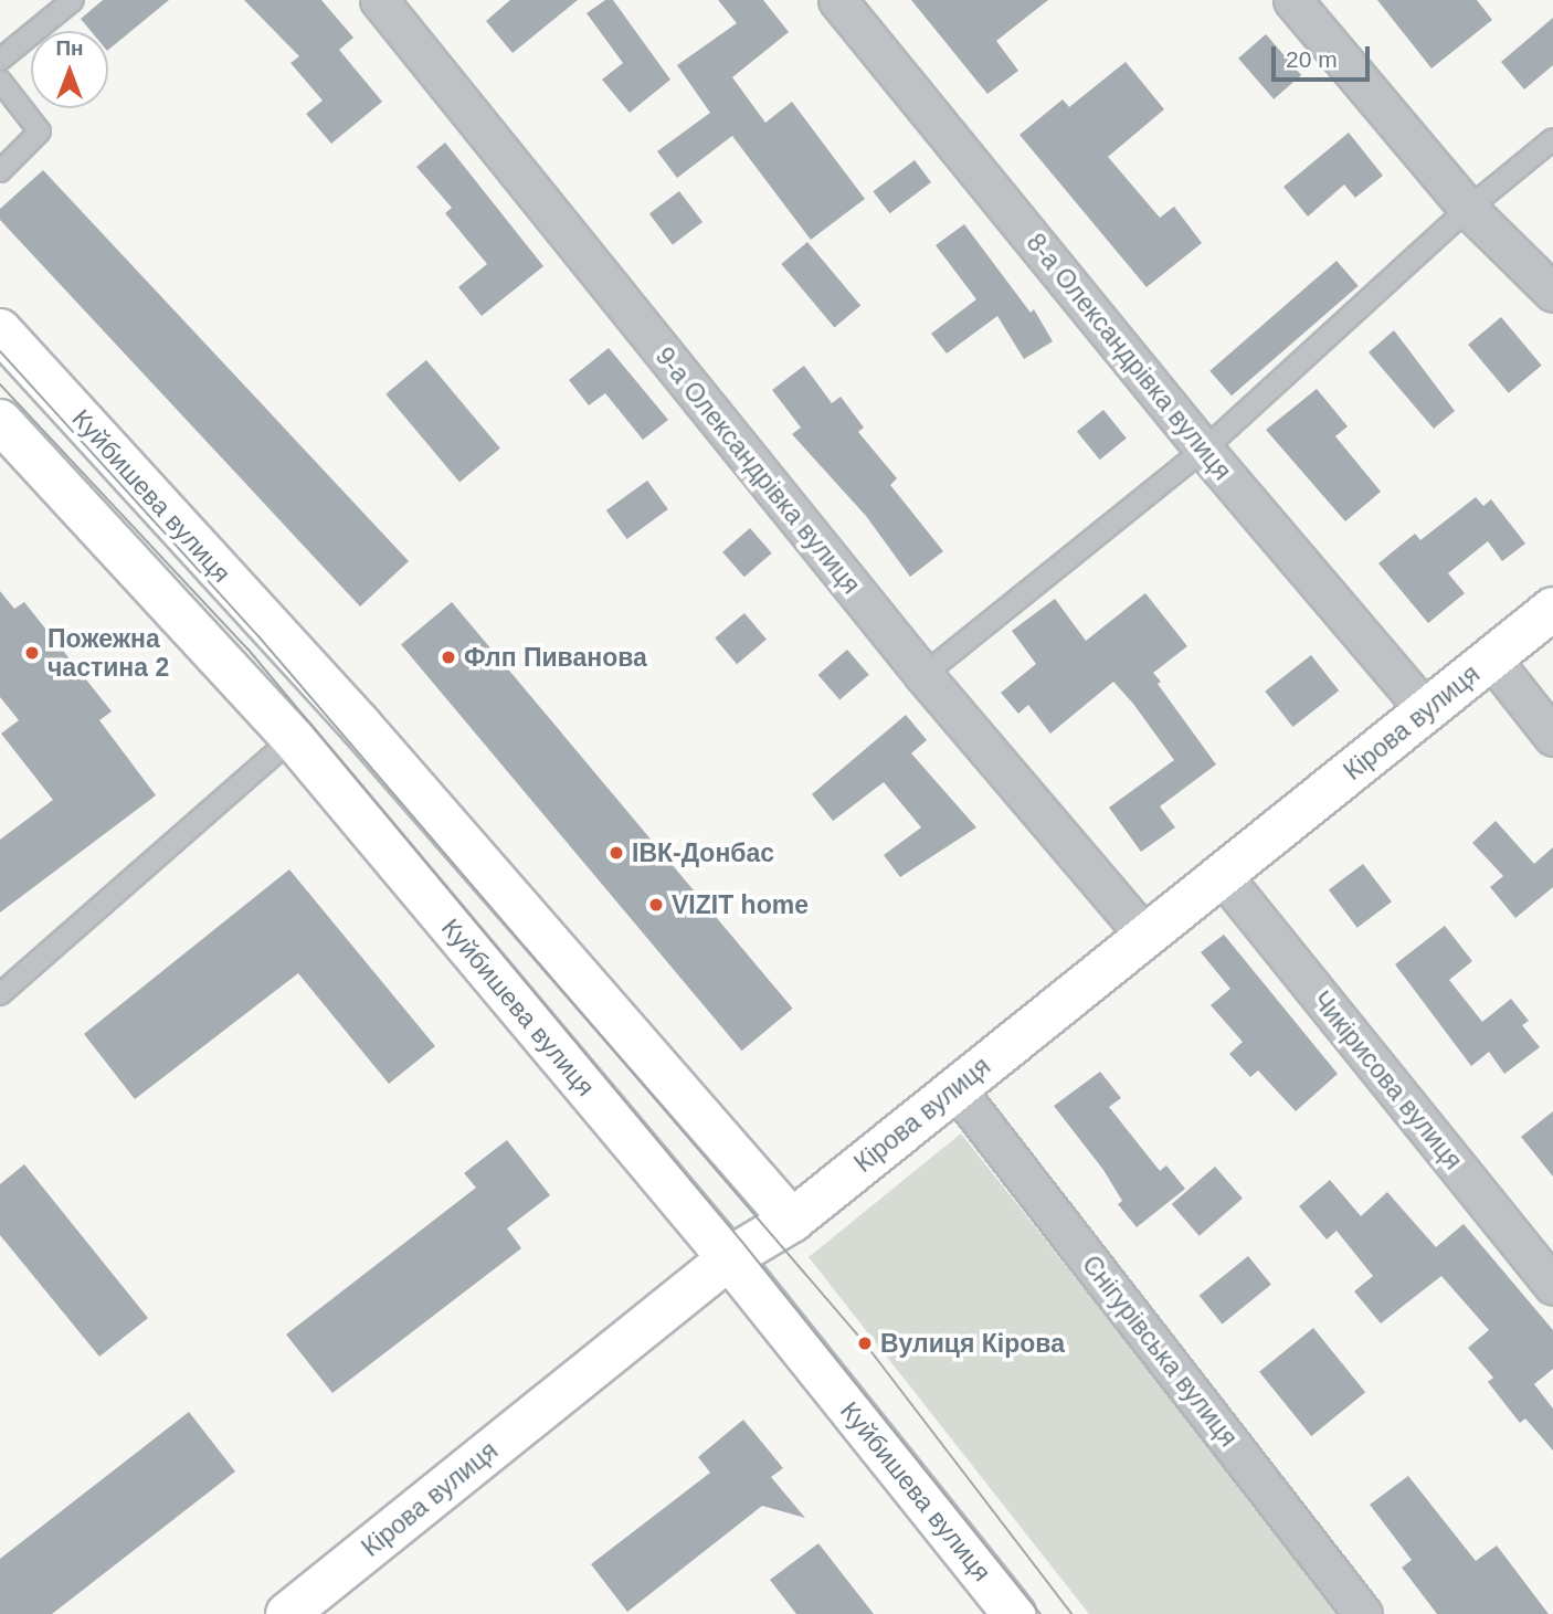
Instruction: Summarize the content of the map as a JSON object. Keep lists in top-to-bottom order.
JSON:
{
  "streets": {
    "main road": ["Куйбишева вулиця", "Кірова вулиця"],
    "street": [
      "8-а Олександрівка вулиця",
      "9-а Олександрівка вулиця",
      "Чикірисова вулиця",
      "Снігурівська вулиця"
    ]
  },
  "crossings": [
    ["8-а Олександрівка вулиця", "Кірова вулиця"],
    ["9-а Олександрівка вулиця", "Кірова вулиця"],
    ["Куйбишева вулиця", "Кірова вулиця"],
    ["Кірова вулиця", "Чикірисова вулиця"],
    ["Кірова вулиця", "Снігурівська вулиця"]
  ],
  "places": [
    "Пожежна частина 2",
    "Флп Пиванова",
    "ІВК-Донбас",
    "VIZIT home",
    "Вулиця Кірова"
  ],
  "scale_bar": "20 m",
  "north": "top"
}
